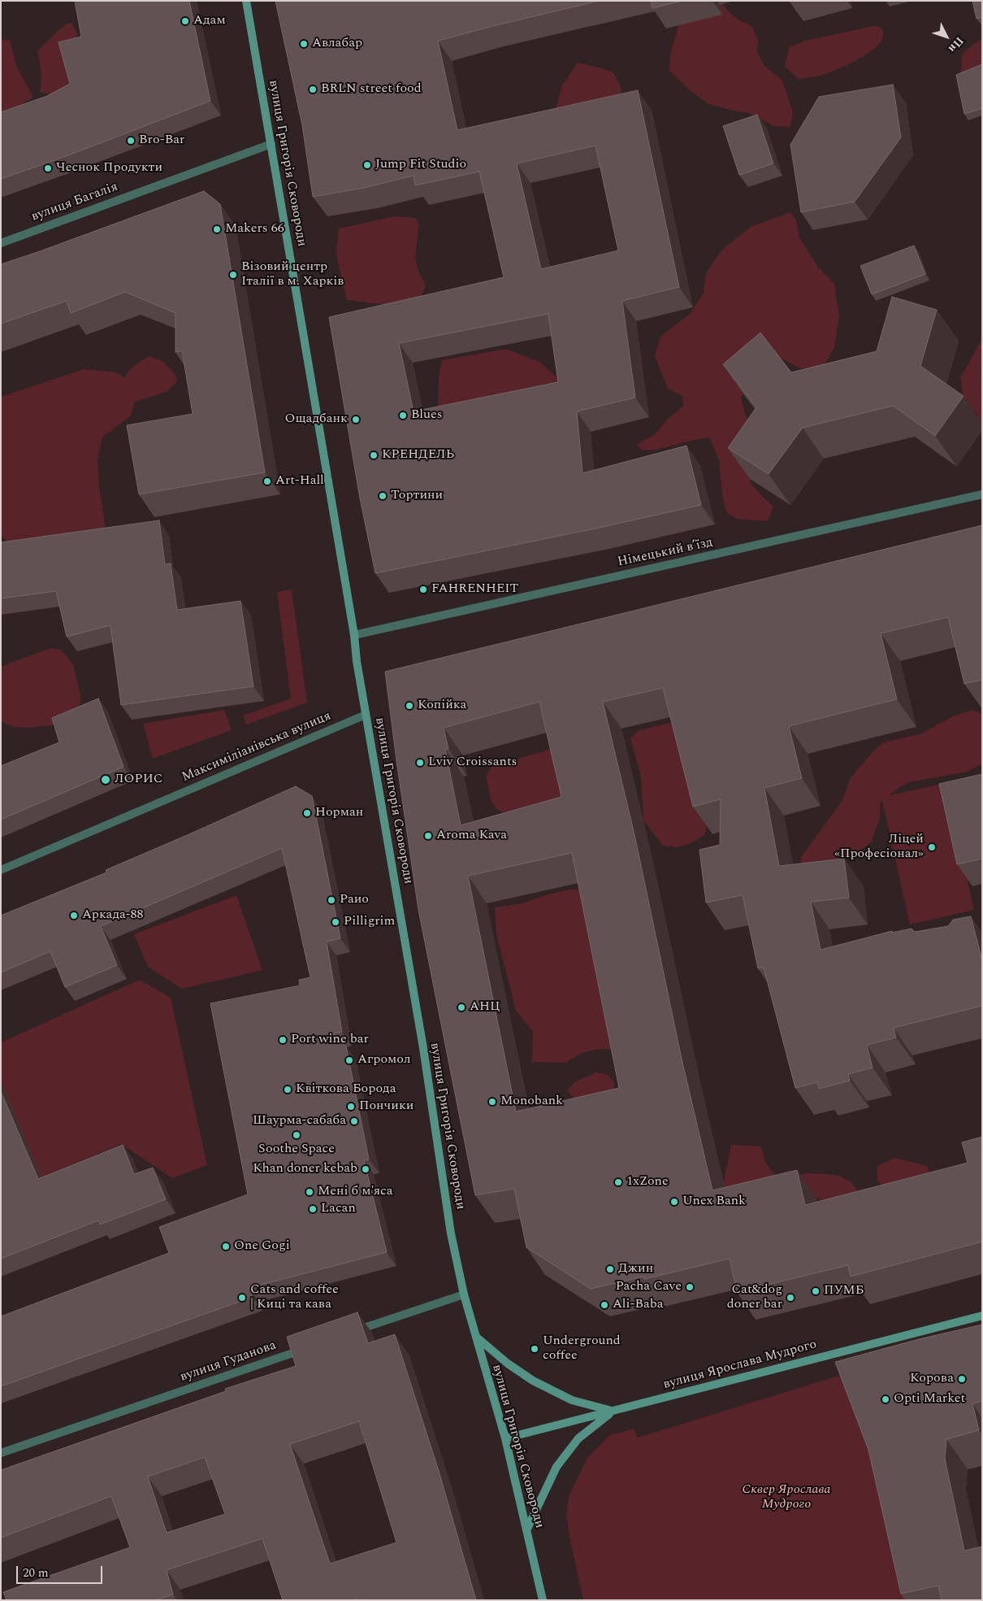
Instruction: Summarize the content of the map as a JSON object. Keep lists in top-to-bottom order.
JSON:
{
  "streets": {
    "main road": ["вулиця Григорія Сковороди", "вулиця Ярослава Мудрого"],
    "street": [
      "вулиця Багалія",
      "Німецький в’їзд",
      "Максиміліанівська вулиця",
      "вулиця Гуданова"
    ]
  },
  "crossings": [
    ["вулиця Григорія Сковороди", "вулиця Багалія"],
    ["вулиця Григорія Сковороди", "Німецький в’їзд"],
    ["вулиця Григорія Сковороди", "Максиміліанівська вулиця"],
    ["вулиця Григорія Сковороди", "вулиця Ярослава Мудрого"]
  ],
  "parks": ["Сквер Ярослава Мудрого"],
  "places": [
    "Адам",
    "Авлабар",
    "BRLN street food",
    "Bro-Bar",
    "Jump Fit Studio",
    "Чеснок Продукти",
    "Makers 66",
    "Візовий центр Італії в м. Харків",
    "Blues",
    "Ощадбанк",
    "КРЕНДЕЛЬ",
    "Art-Hall",
    "Тортини",
    "FAHRENHEIT",
    "Копійка",
    "Lviv Croissants",
    "ЛОРИС",
    "Норман",
    "Aroma Kava",
    "Ліцей «Професіонал»",
    "Раио",
    "Аркада-88",
    "Pilligrim",
    "АНЦ",
    "Port wine bar",
    "Агромол",
    "Квіткова Борода",
    "Monobank",
    "Пончики",
    "Шаурма-сабаба",
    "Soothe Space",
    "Khan doner kebab",
    "1xZone",
    "Мені б м'яса",
    "Unex Bank",
    "Lacan",
    "One Gogi",
    "Джин",
    "Pacha Cave",
    "ПУМБ",
    "Cats and coffee | Киці та кава",
    "Cat&dog doner bar",
    "Ali-Baba",
    "Underground coffee",
    "Корова",
    "Opti Market"
  ],
  "scale_bar": "20 m",
  "north": "bottom right"
}
